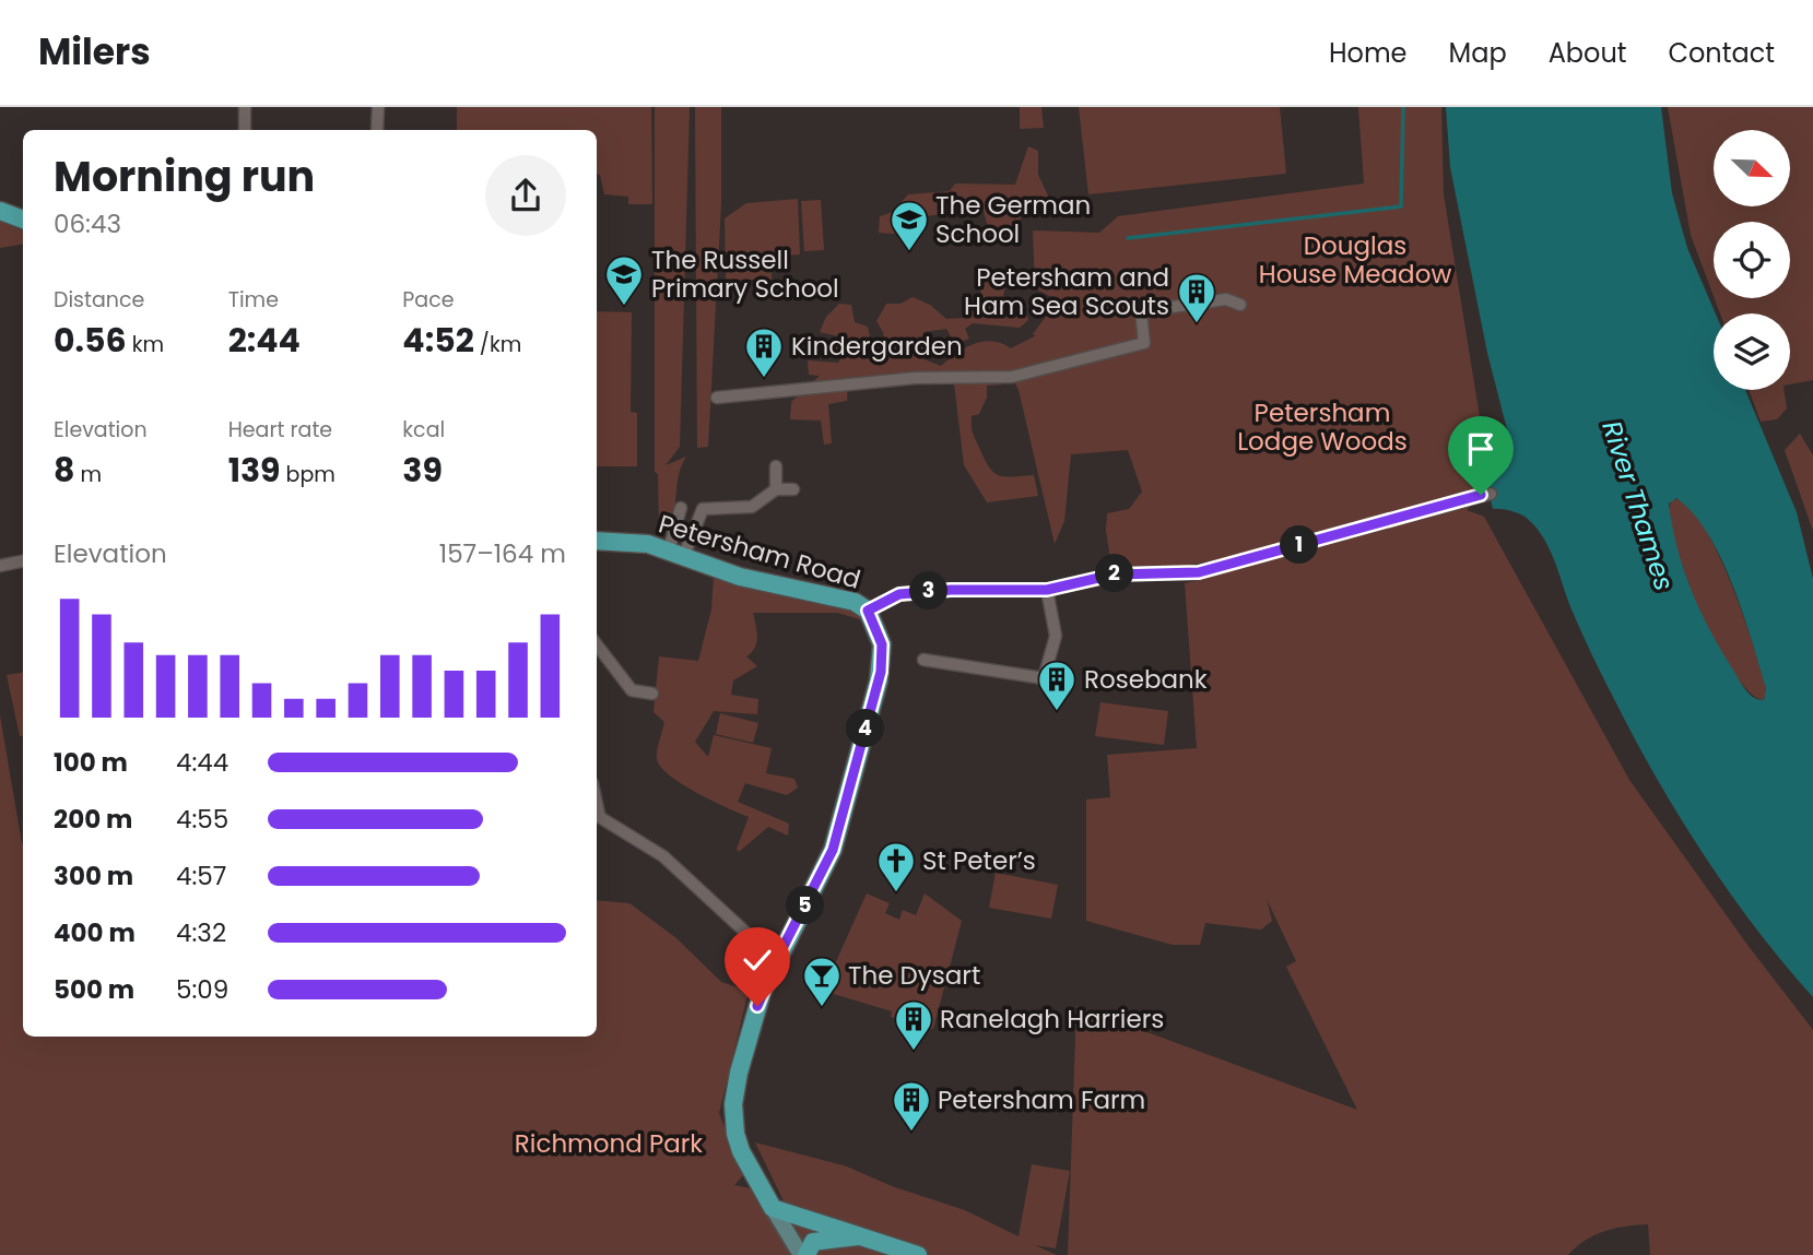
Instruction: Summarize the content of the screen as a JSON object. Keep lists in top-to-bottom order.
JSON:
{
  "streets": {
    "main road": ["Petersham Road"]
  },
  "water": ["River Thames"],
  "parks": ["Douglas House Meadow", "Petersham Lodge Woods", "Richmond Park"],
  "places": {
    "school or university": ["The German School", "The Russell Primary School"],
    "building": [
      "Petersham and Ham Sea Scouts",
      "Kindergarden",
      "Rosebank",
      "Ranelagh Harriers",
      "Petersham Farm"
    ],
    "church": ["St Peter’s"],
    "bar": ["The Dysart"]
  },
  "north": "bottom right",
  "page": {
    "header": "Milers",
    "nav": [
      "Home",
      "Map",
      "About",
      "Contact"
    ],
    "heading": ["Morning run", "06:43"],
    "stats": [
      ["Distance", "0.56 km"],
      ["Time", "2:44"],
      ["Pace", "4:52 /km"],
      ["Elevation", "8 m"],
      ["Heart rate", "139 bpm"],
      ["kcal", "39"]
    ],
    "chart": ["Elevation", "157–164 m"],
    "pins": [
      "1",
      "2",
      "3",
      "4",
      "5"
    ],
    "list": [
      {
        "name": "100 m",
        "note": "4:44"
      },
      {
        "name": "200 m",
        "note": "4:55"
      },
      {
        "name": "300 m",
        "note": "4:57"
      },
      {
        "name": "400 m",
        "note": "4:32"
      },
      {
        "name": "500 m",
        "note": "5:09"
      }
    ]
  }
}
